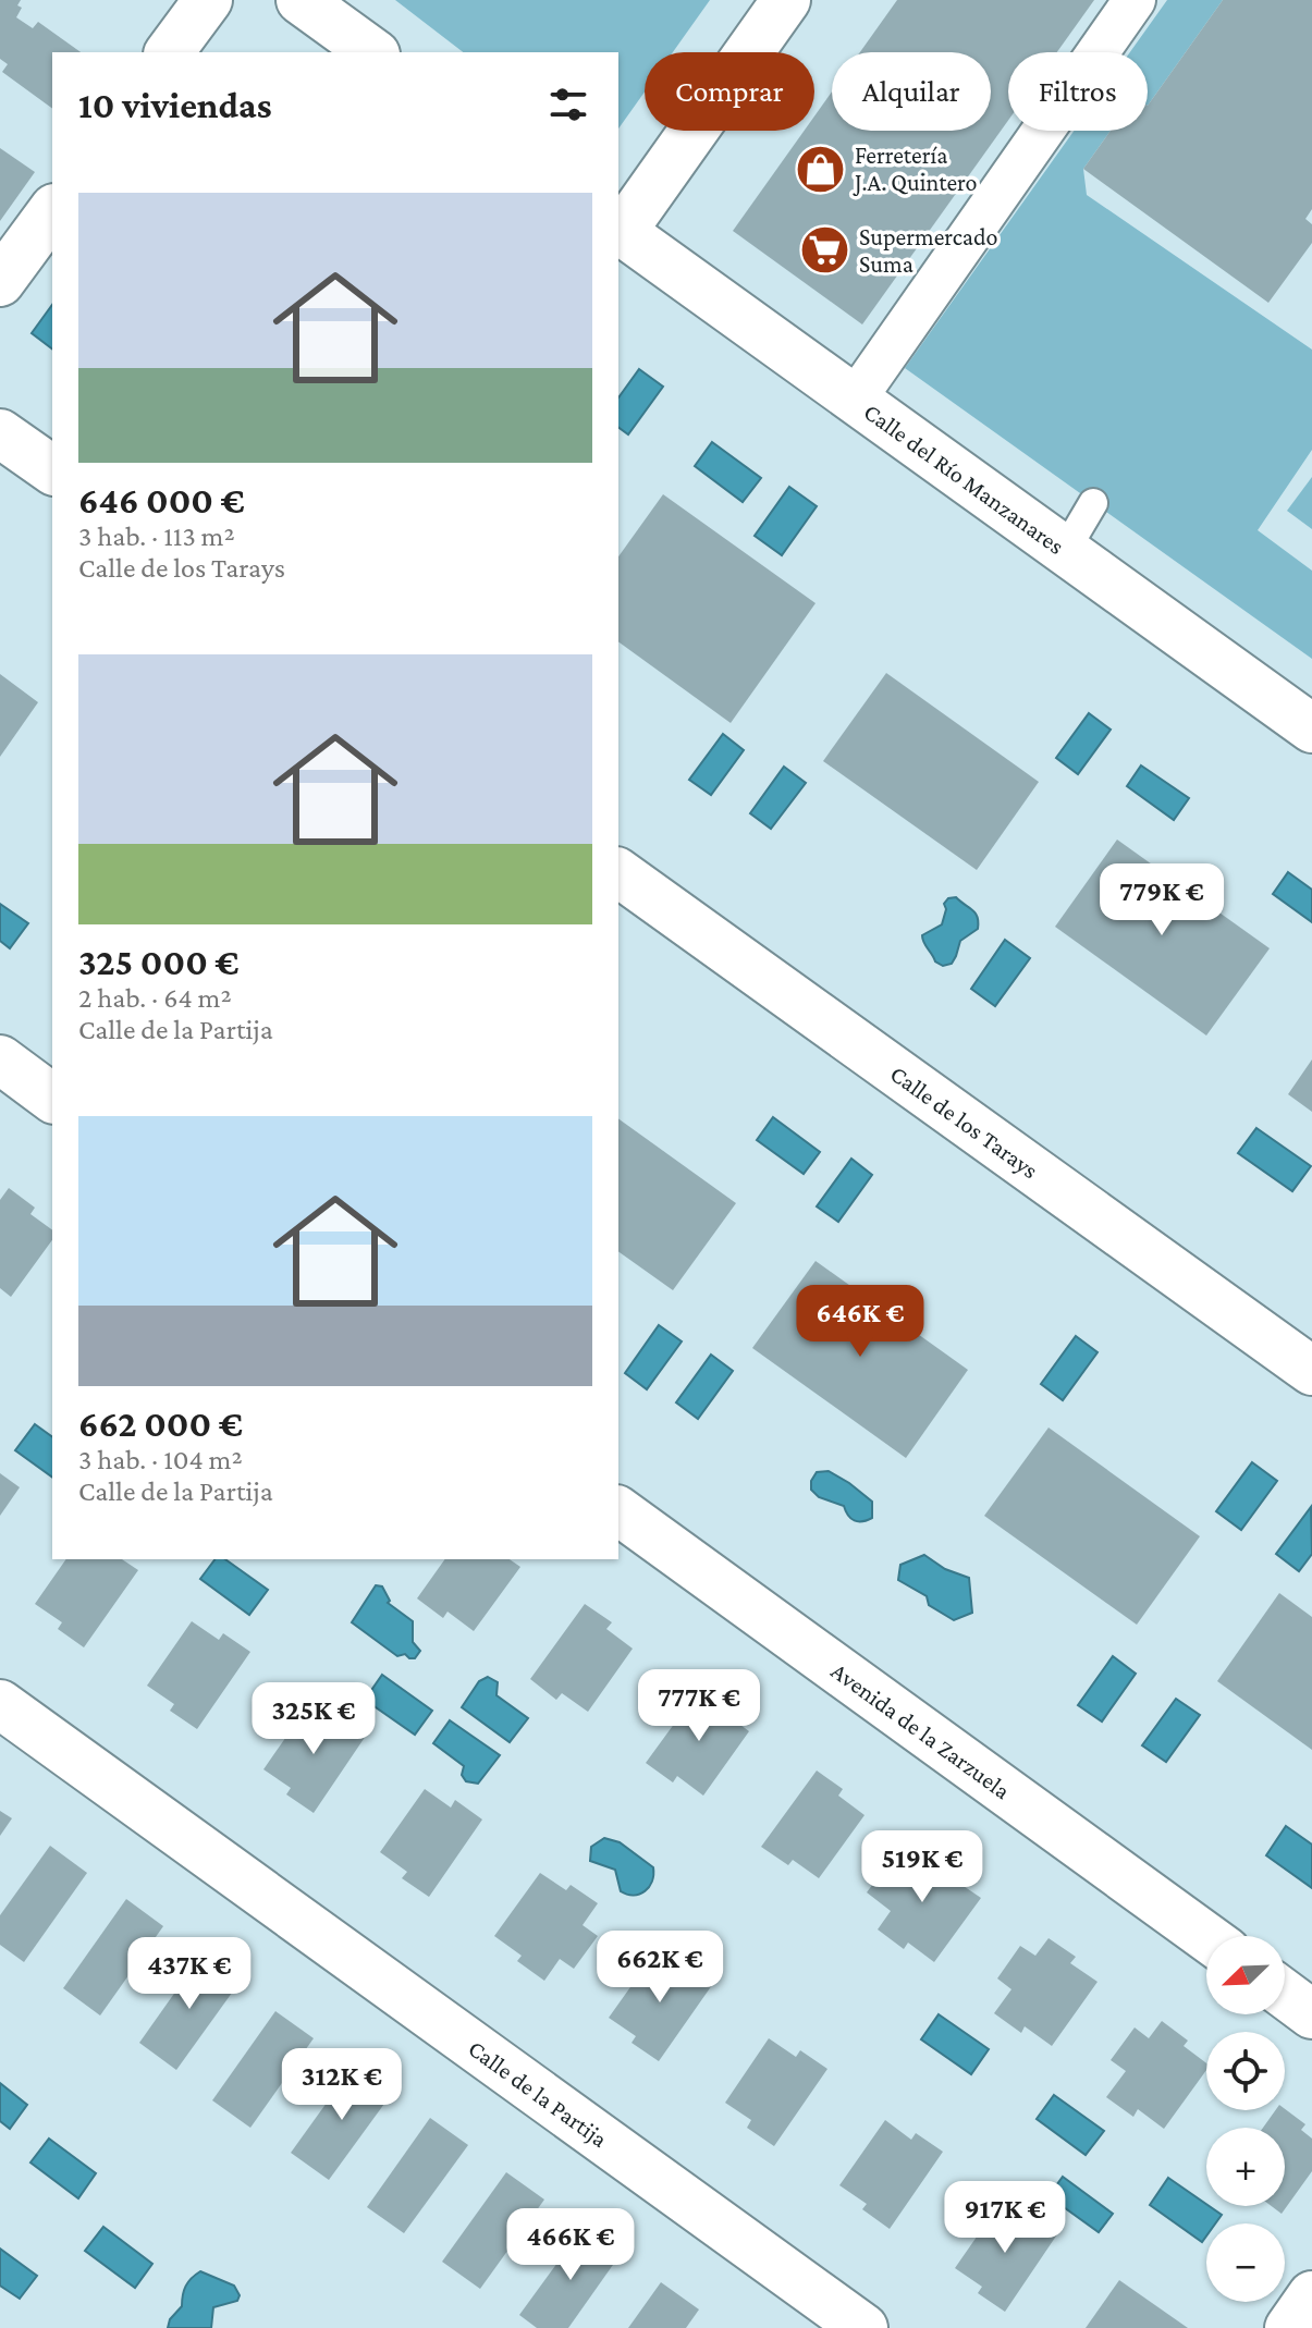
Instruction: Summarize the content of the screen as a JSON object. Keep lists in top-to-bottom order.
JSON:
{
  "streets": {
    "street": [
      "Calle del Río Manzanares",
      "Calle de los Tarays",
      "Avenida de la Zarzuela",
      "Calle de la Partija"
    ]
  },
  "places": {
    "shop": ["Ferretería J.A. Quintero"],
    "supermarket": ["Supermercado Suma"]
  },
  "north": "bottom left",
  "page": {
    "chip": ["Comprar", "Alquilar", "Filtros"],
    "heading": "10 viviendas",
    "list": [
      {
        "name": "646 000 €",
        "note": "3 hab. · 113 m² · Calle de los Tarays"
      },
      {
        "name": "325 000 €",
        "note": "2 hab. · 64 m² · Calle de la Partija"
      },
      {
        "name": "662 000 €",
        "note": "3 hab. · 104 m² · Calle de la Partija"
      }
    ],
    "price": [
      "779K €",
      "646K €",
      "777K €",
      "325K €",
      "519K €",
      "662K €",
      "437K €",
      "312K €",
      "917K €",
      "466K €"
    ],
    "map_buttons": ["+", "−"]
  }
}
